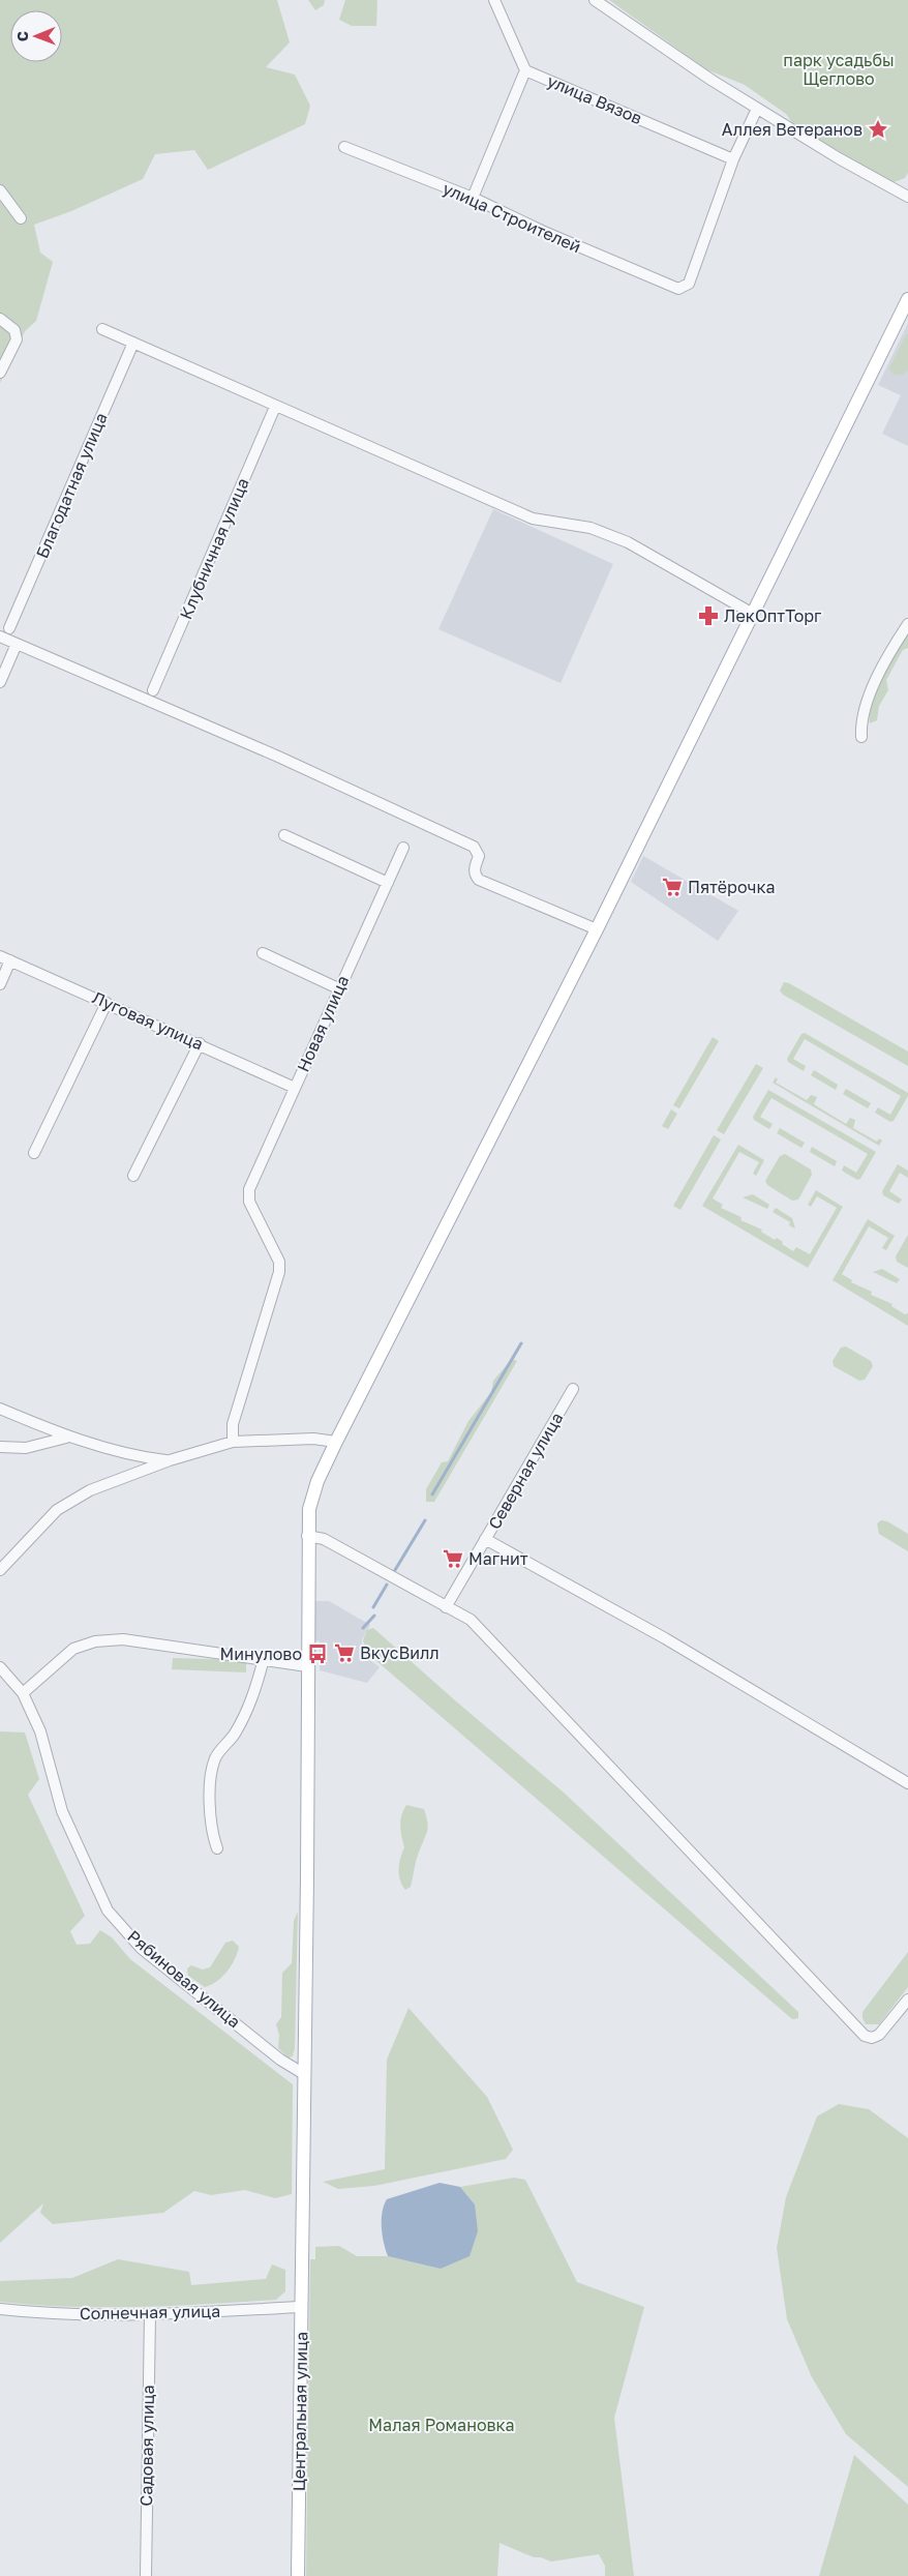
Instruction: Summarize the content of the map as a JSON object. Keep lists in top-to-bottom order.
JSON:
{
  "streets": {
    "main road": ["Центральная улица"],
    "street": [
      "улица Вязов",
      "улица Строителей",
      "Благодатная улица",
      "Клубничная улица",
      "Луговая улица",
      "Новая улица",
      "Северная улица",
      "Рябиновая улица",
      "Солнечная улица",
      "Садовая улица"
    ]
  },
  "crossings": [
    ["улица Вязов", "улица Строителей"],
    ["Луговая улица", "Новая улица"],
    ["Рябиновая улица", "Центральная улица"],
    ["Солнечная улица", "Центральная улица"],
    ["Солнечная улица", "Садовая улица"]
  ],
  "parks": ["парк усадьбы Щеглово", "Малая Романовка"],
  "places": {
    "place": ["Аллея Ветеранов"],
    "pharmacy": ["ЛекОптТорг"],
    "supermarket": ["Пятёрочка", "Магнит", "ВкусВилл"],
    "bus stop": ["Минулово"]
  },
  "north": "left"
}
